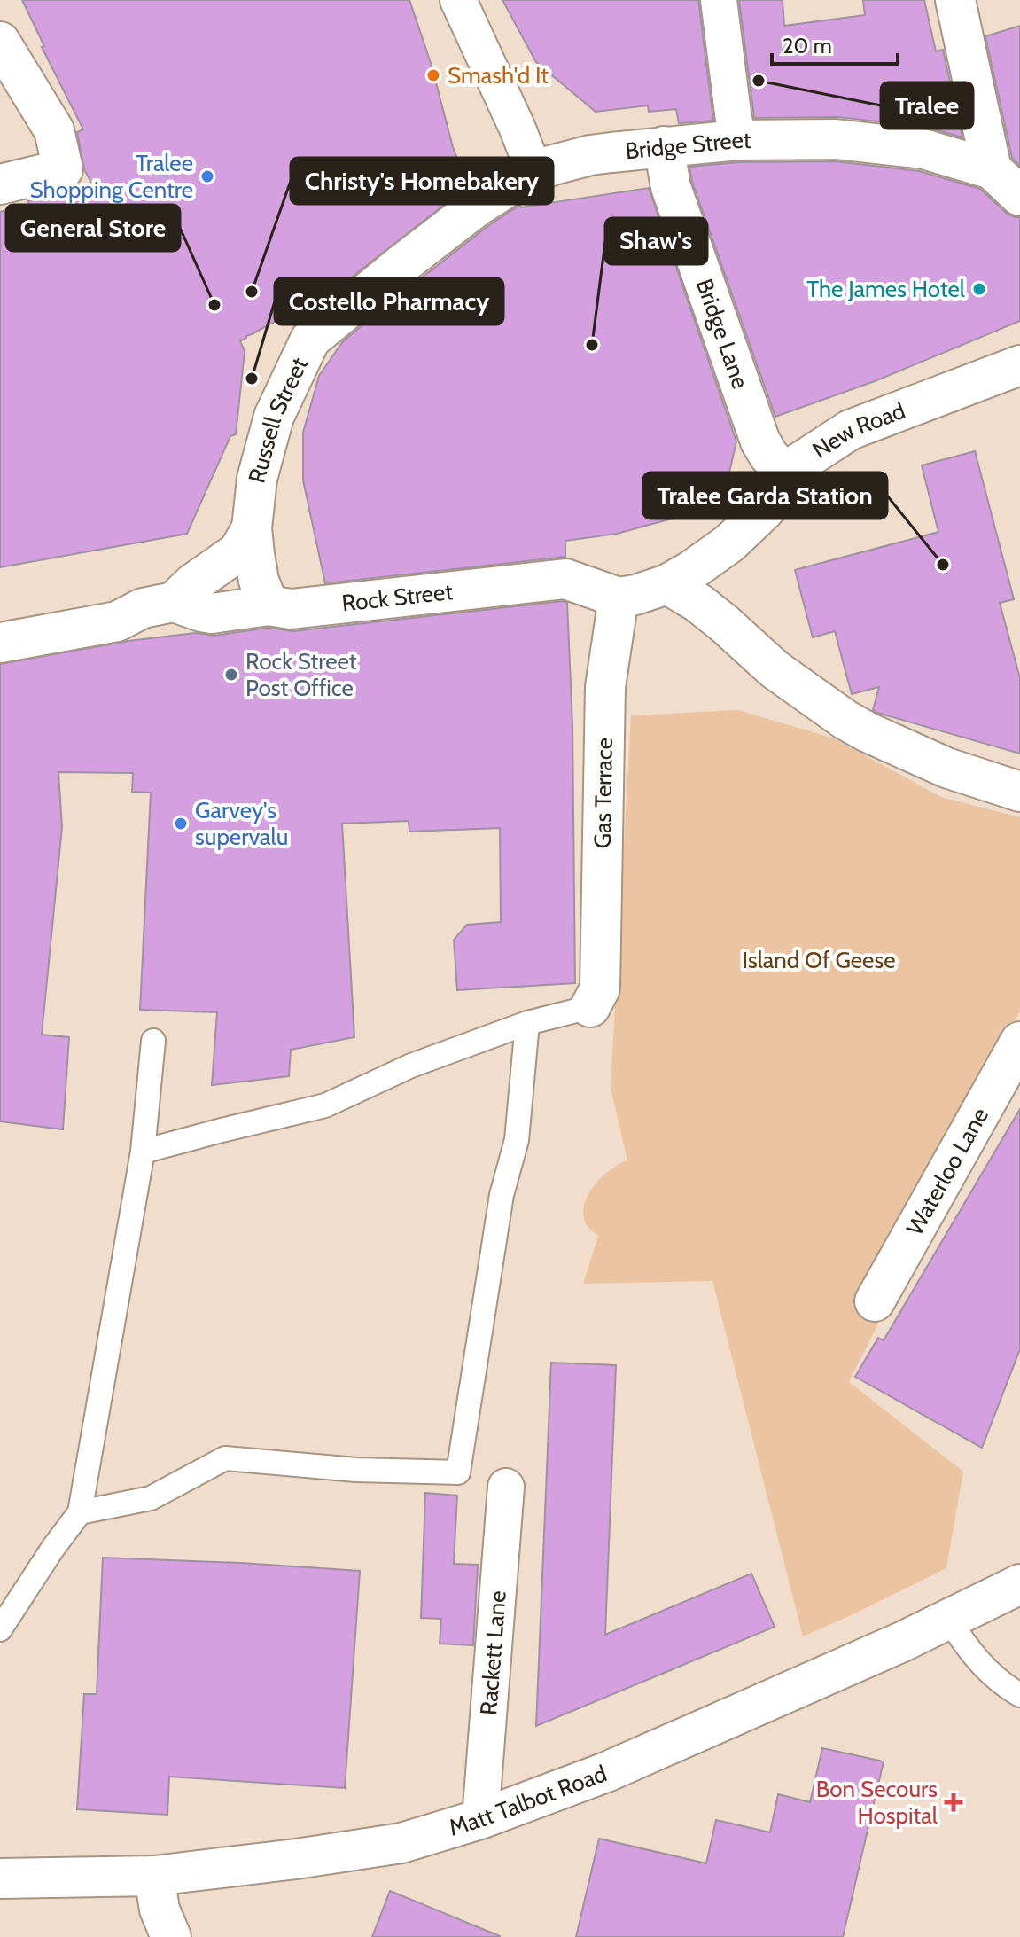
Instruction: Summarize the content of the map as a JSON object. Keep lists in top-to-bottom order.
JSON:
{
  "streets": {
    "main road": [
      "Bridge Street",
      "Bridge Lane",
      "Russell Street",
      "New Road",
      "Rock Street",
      "Gas Terrace",
      "Waterloo Lane",
      "Matt Talbot Road"
    ],
    "street": ["Rackett Lane"]
  },
  "crossings": [
    ["Bridge Street", "Bridge Lane"],
    ["Bridge Street", "Russell Street"],
    ["Bridge Lane", "New Road"],
    ["Russell Street", "Rock Street"],
    ["New Road", "Rock Street"],
    ["New Road", "Gas Terrace"],
    ["Rock Street", "Gas Terrace"],
    ["Rackett Lane", "Matt Talbot Road"]
  ],
  "parks": ["Island Of Geese"],
  "places": {
    "other": [
      "Smash'd It",
      "Tralee",
      "Tralee Shopping Centre",
      "The James Hotel",
      "Christy's Homebakery",
      "General Store",
      "Shaw's",
      "Costello Pharmacy",
      "Tralee Garda Station",
      "Rock Street Post Office",
      "Garvey's supervalu"
    ],
    "health": ["Bon Secours Hospital"]
  },
  "scale_bar": "20 m"
}
